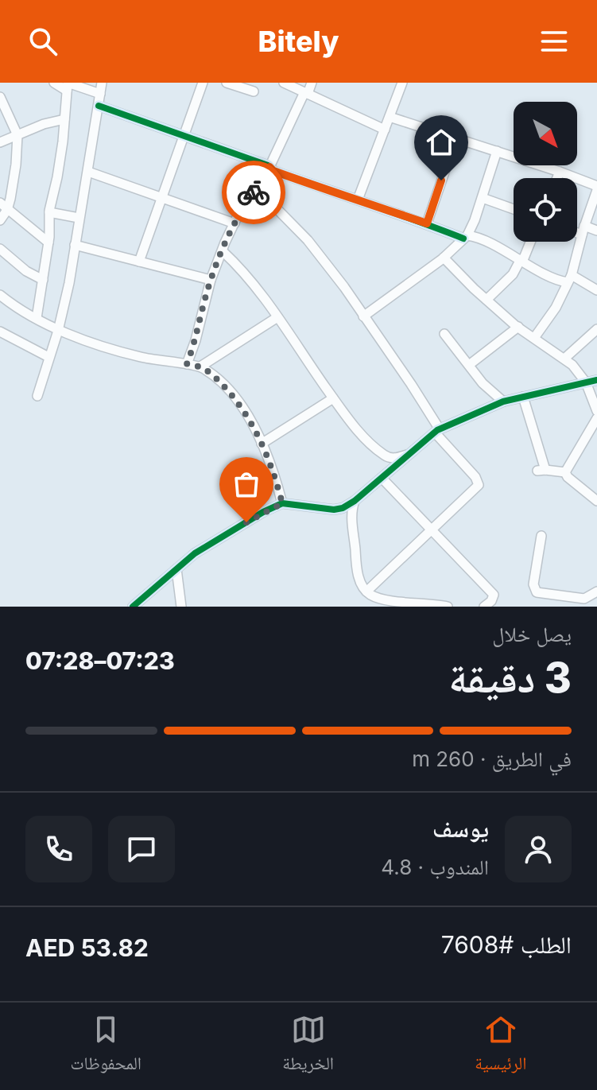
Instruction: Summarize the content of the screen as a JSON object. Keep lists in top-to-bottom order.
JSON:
{
  "north": "bottom right",
  "page": {
    "header": "Bitely",
    "heading": ["3 دقيقة", "يصل خلال", "07:23–07:28"],
    "panel": [
      "يوسف",
      "المندوب · 4.8",
      "الطلب #7608",
      "AED 53.82"
    ],
    "bar": "في الطريق · 260 m",
    "tabs": ["الرئيسية", "الخريطة", "المحفوظات"]
  }
}
